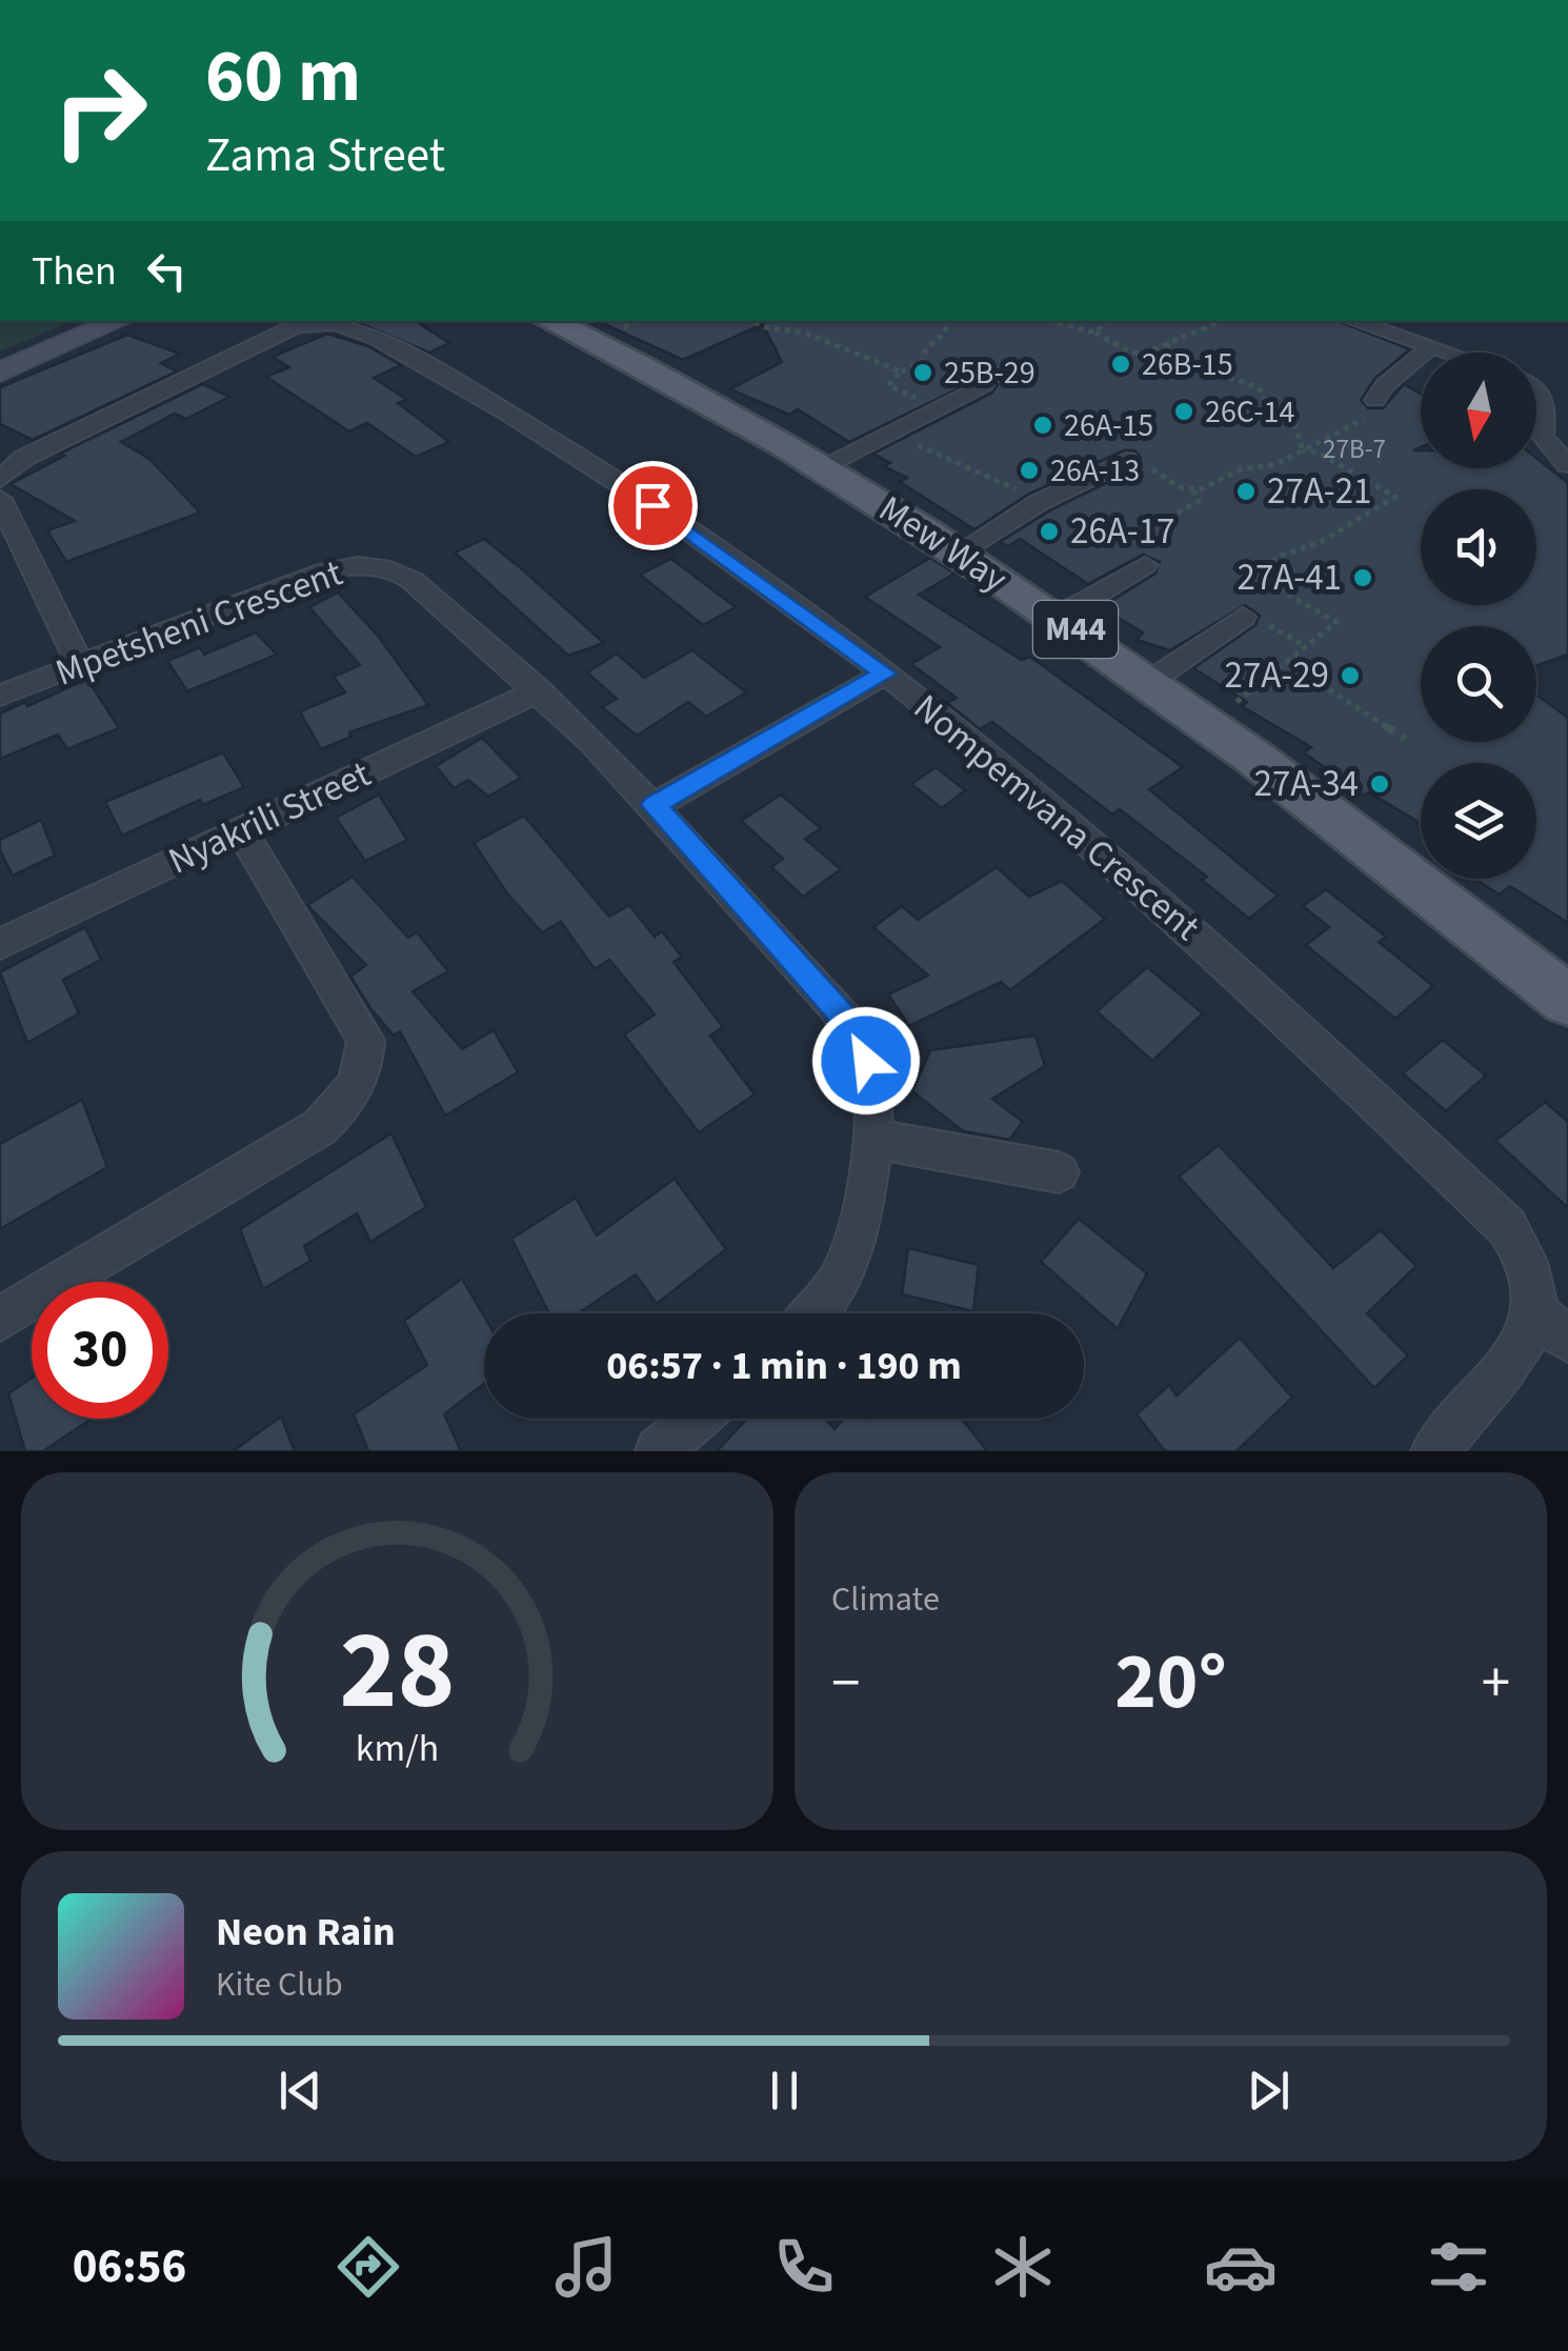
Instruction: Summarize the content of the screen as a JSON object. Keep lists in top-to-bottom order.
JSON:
{
  "streets": {
    "main road": ["Mew Way", "M44"],
    "street": ["Mpetsheni Crescent", "Nyakrili Street", "Nompemvana Crescent"]
  },
  "crossings": [
    ["Mpetsheni Crescent", "Nyakrili Street"]
  ],
  "places": [
    "26B-15",
    "25B-29",
    "26C-14",
    "26A-15",
    "26A-13",
    "27A-21",
    "26A-17",
    "27A-41",
    "27A-29",
    "27A-34"
  ],
  "house_numbers": ["27B-7"],
  "north": "bottom",
  "page": {
    "turn": ["60 m", "Zama Street"],
    "then": "Then",
    "limit": "30",
    "trip": "06:57 · 1 min · 190 m",
    "tile": "Climate",
    "heat": ["−", "20°", "+"],
    "song": ["Neon Rain", "Kite Club"],
    "tabs": "06:56",
    "gauge": ["28", "km/h"]
  }
}
